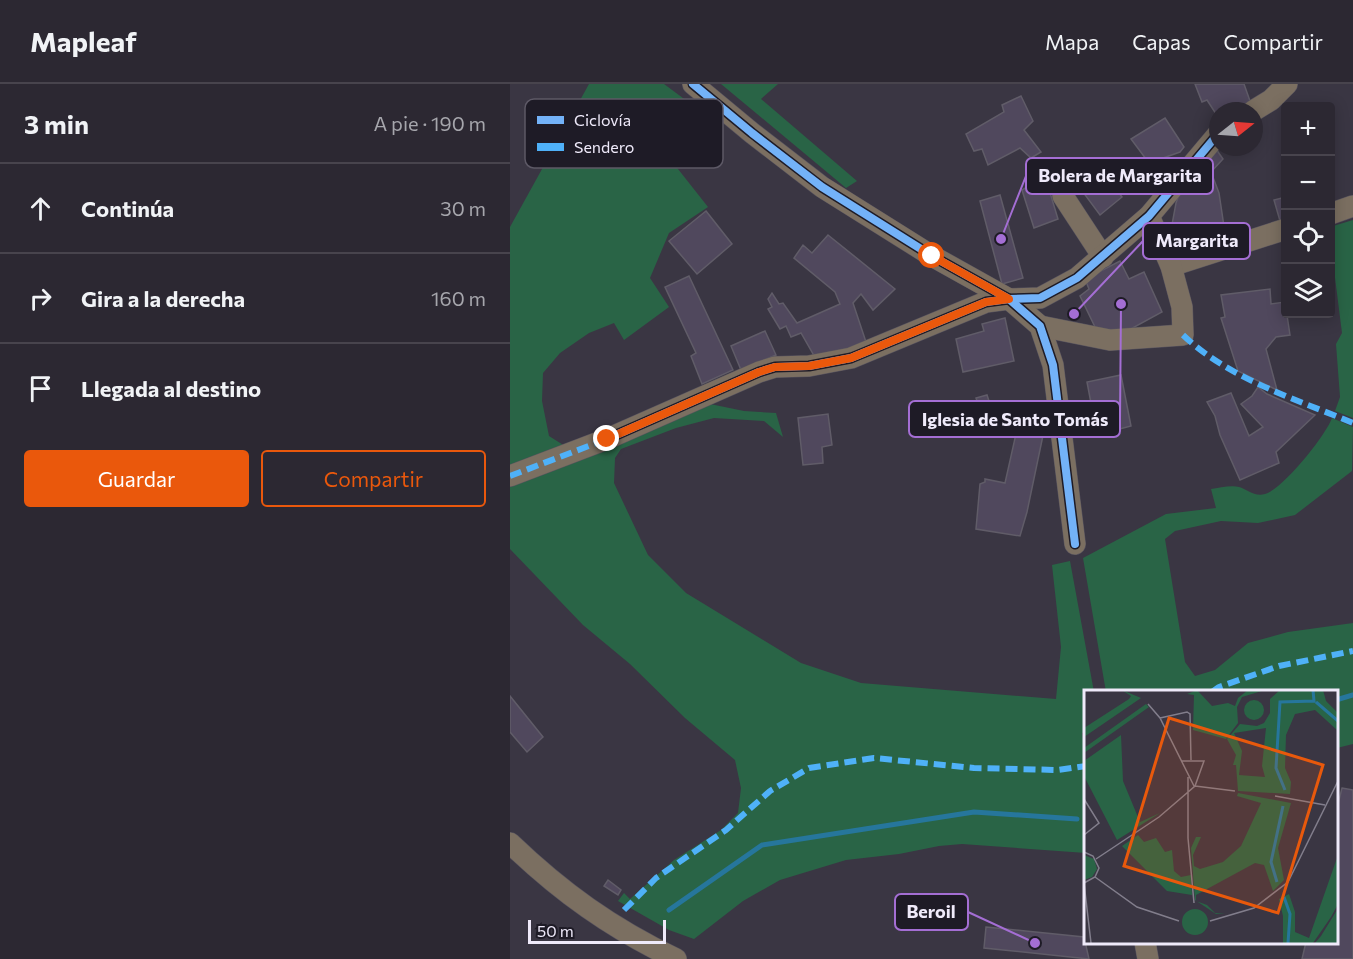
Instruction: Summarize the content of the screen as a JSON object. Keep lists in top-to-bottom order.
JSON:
{
  "places": [
    "Bolera de Margarita",
    "Iglesia de Santo Tomás",
    "Margarita",
    "Beroil"
  ],
  "legend": ["Ciclovía", "Sendero"],
  "scale_bar": "50 m",
  "north": "right",
  "page": {
    "header": "Mapleaf",
    "nav": ["Mapa", "Capas", "Compartir"],
    "heading": ["3 min", "A pie · 190 m"],
    "map_buttons": ["+", "−"],
    "list": [
      ["Continúa", "30 m"],
      ["Gira a la derecha", "160 m"],
      "Llegada al destino"
    ],
    "buttons": ["Guardar", "Compartir"],
    "scale": "50 m"
  }
}
